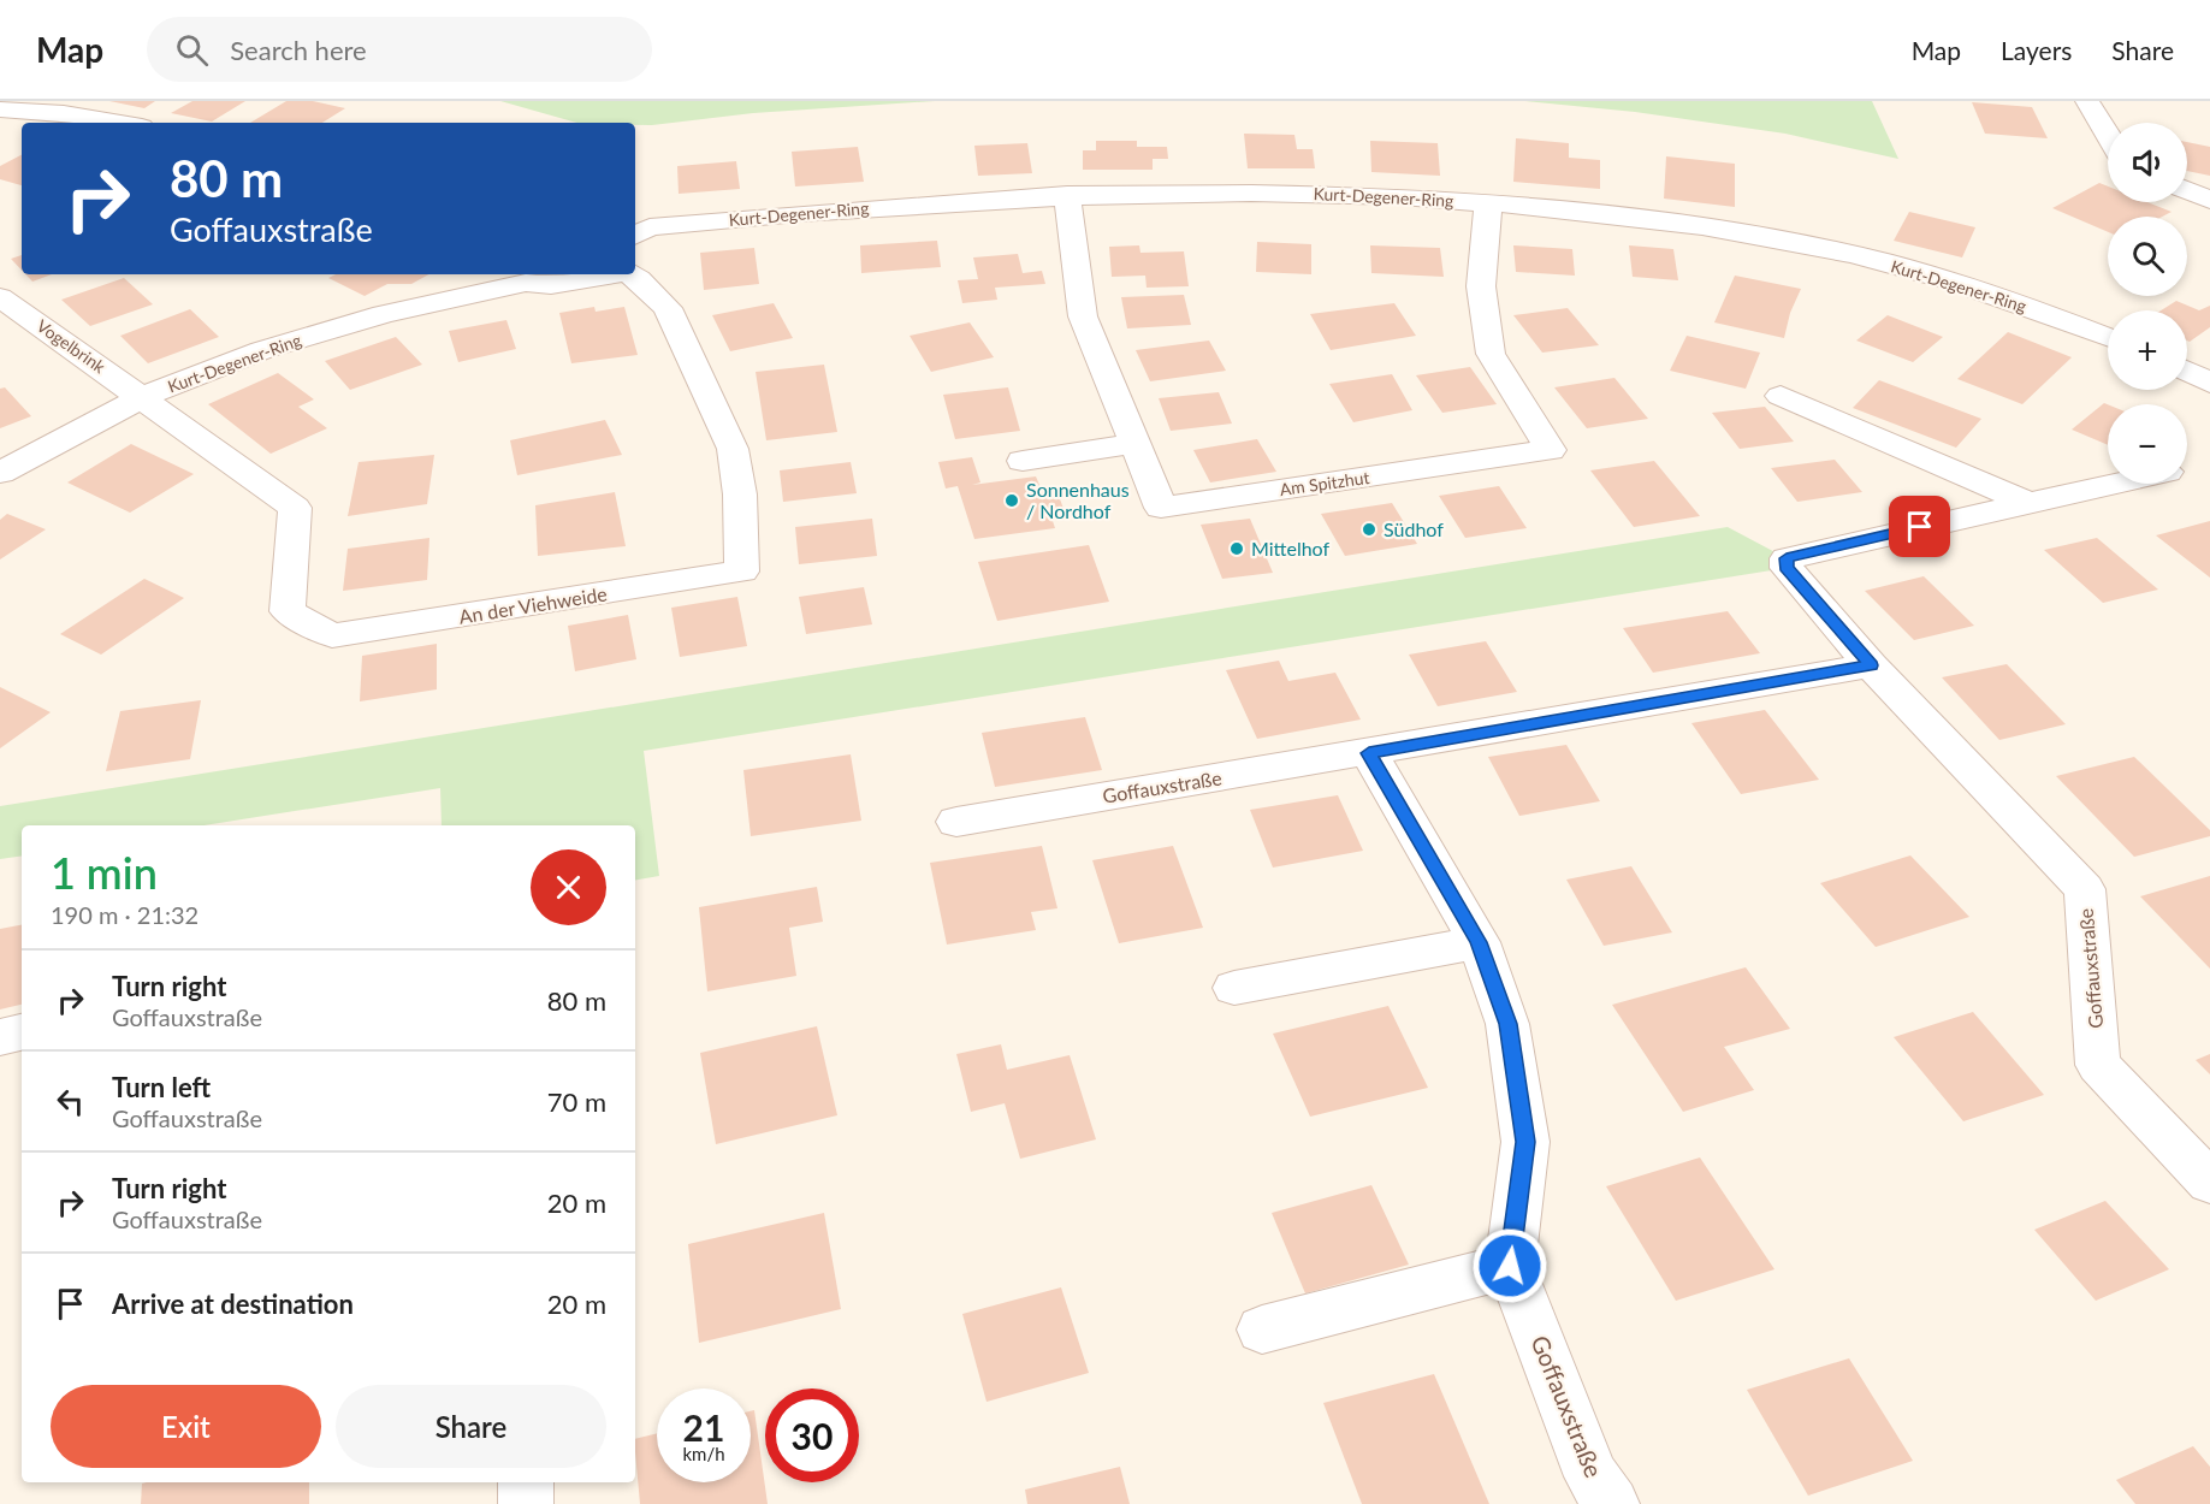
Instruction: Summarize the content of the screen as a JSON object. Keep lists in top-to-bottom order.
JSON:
{
  "streets": {
    "street": [
      "Kurt-Degener-Ring",
      "Vogelbrink",
      "Am Spitzhut",
      "An der Viehweide",
      "Goffauxstraße"
    ]
  },
  "crossings": [
    ["Kurt-Degener-Ring", "Vogelbrink"],
    ["Kurt-Degener-Ring", "Am Spitzhut"],
    ["Kurt-Degener-Ring", "An der Viehweide"],
    ["Vogelbrink", "An der Viehweide"]
  ],
  "places": ["Sonnenhaus / Nordhof", "Südhof", "Mittelhof"],
  "page": {
    "header": "Map",
    "search": "Search here",
    "nav": ["Map", "Layers", "Share"],
    "map_buttons": ["+", "−"],
    "turn": ["80 m", "Goffauxstraße"],
    "heading": ["1 min", "190 m · 21:32"],
    "list": [
      {
        "name": "Turn right",
        "note": "Goffauxstraße",
        "value": "80 m"
      },
      {
        "name": "Turn left",
        "note": "Goffauxstraße",
        "value": "70 m"
      },
      {
        "name": "Turn right",
        "note": "Goffauxstraße",
        "value": "20 m"
      },
      {
        "name": "Arrive at destination",
        "value": "20 m"
      }
    ],
    "buttons": ["Exit", "Share"],
    "speed": "21 km/h",
    "limit": "30"
  }
}
